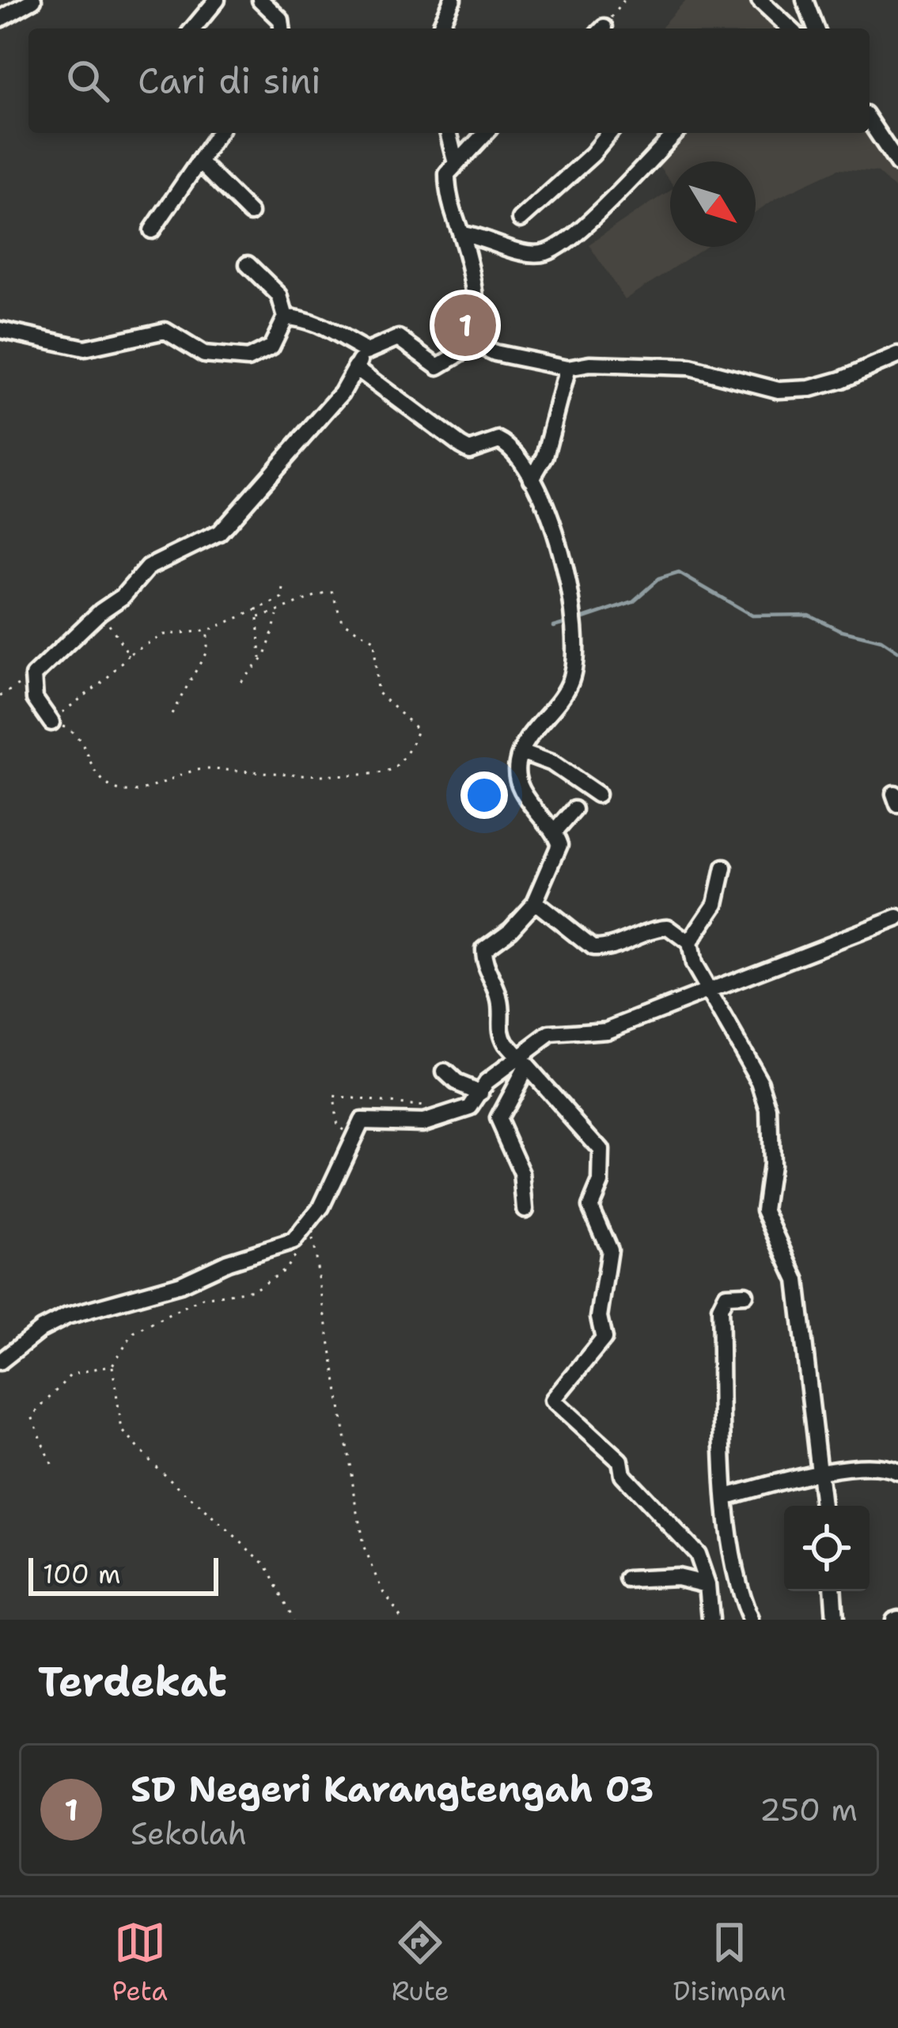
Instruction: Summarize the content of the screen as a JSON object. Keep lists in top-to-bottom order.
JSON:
{
  "scale_bar": "100 m",
  "north": "bottom right",
  "page": {
    "search": "Cari di sini",
    "pins": "1",
    "scale": "100 m",
    "heading": "Terdekat",
    "list": [
      {
        "mark": "1",
        "name": "SD Negeri Karangtengah 03",
        "note": "Sekolah",
        "value": "250 m"
      }
    ],
    "nav": ["Peta", "Rute", "Disimpan"]
  }
}
